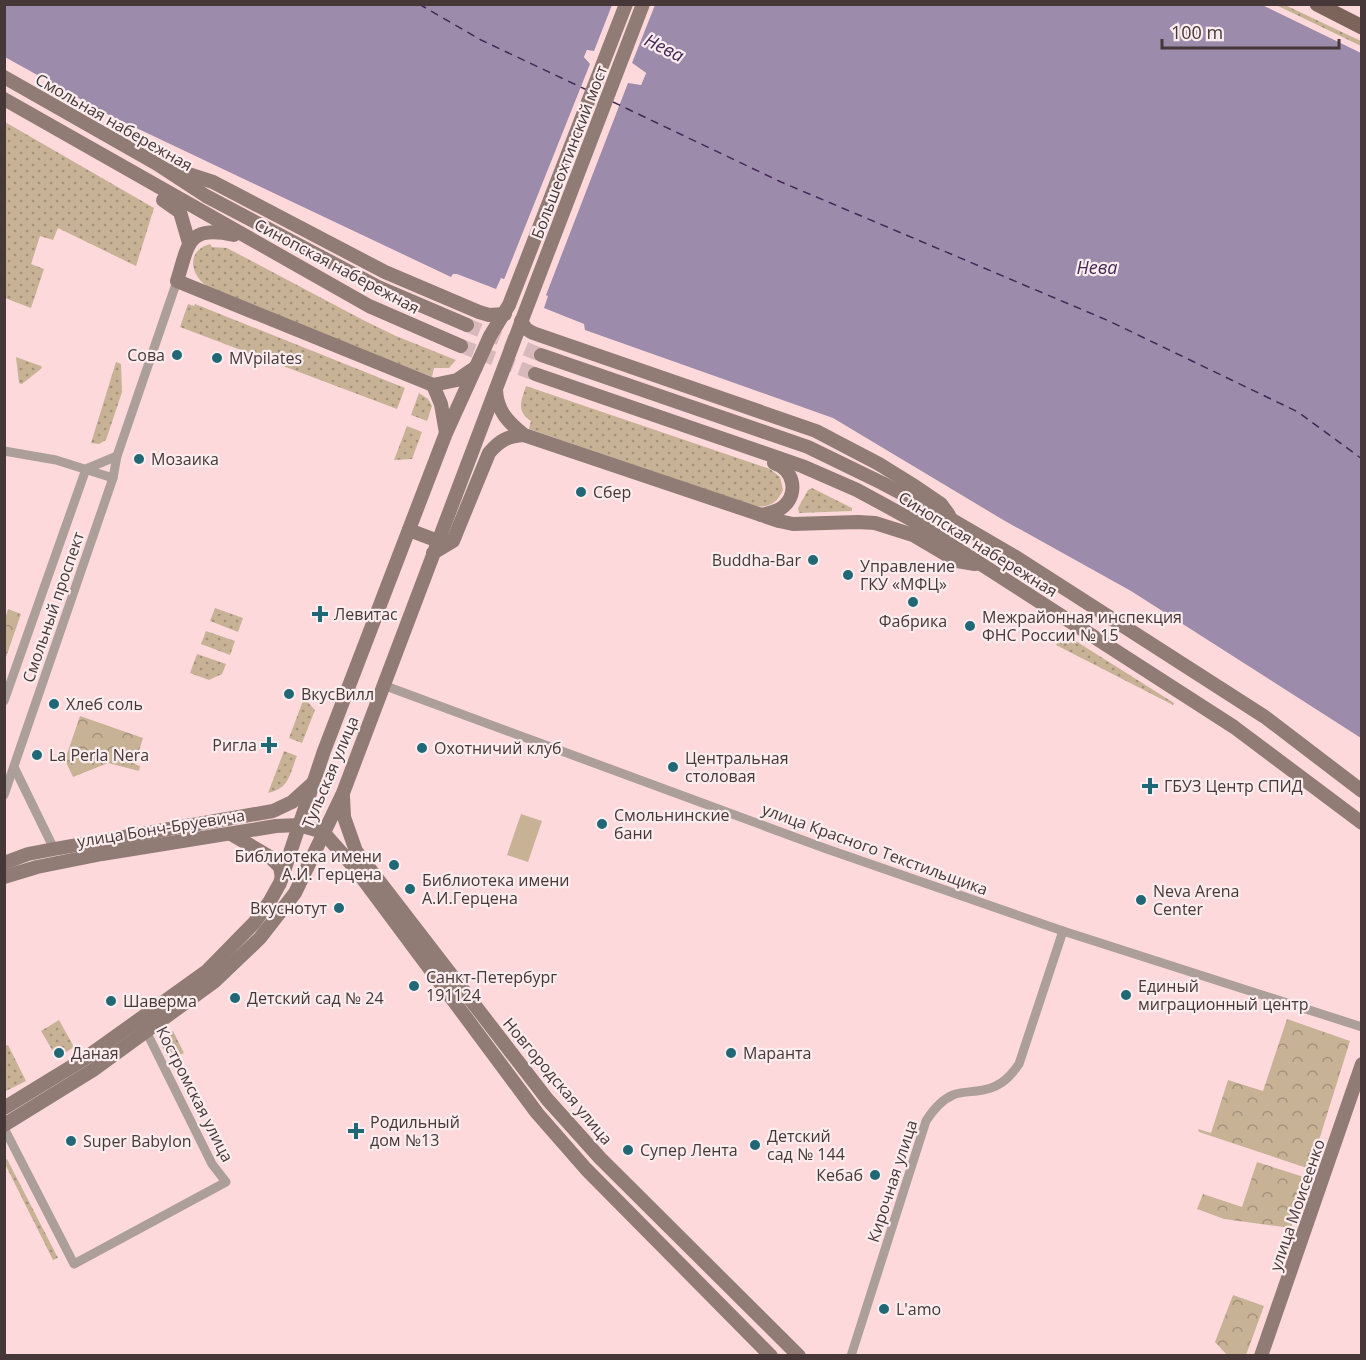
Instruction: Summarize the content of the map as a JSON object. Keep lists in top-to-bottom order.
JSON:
{
  "streets": {
    "main road": [
      "Смольная набережная",
      "Большеохтинский мост",
      "Синопская набережная",
      "Тульская улица",
      "улица Бонч-Бруевича",
      "Новгородская улица",
      "улица Моисеенко"
    ],
    "street": [
      "Смольный проспект",
      "улица Красного Текстильщика",
      "Костромская улица",
      "Кирочная улица"
    ]
  },
  "crossings": [
    ["Смольная набережная", "Синопская набережная"],
    ["Большеохтинский мост", "Тульская улица"],
    ["Тульская улица", "улица Бонч-Бруевича"],
    ["Тульская улица", "улица Красного Текстильщика"],
    ["Тульская улица", "Новгородская улица"],
    ["Тульская улица", "Костромская улица"],
    ["улица Бонч-Бруевича", "Новгородская улица"],
    ["улица Красного Текстильщика", "Кирочная улица"]
  ],
  "water": ["Нева"],
  "places": {
    "other": [
      "Сова",
      "MVpilates",
      "Мозаика",
      "Сбер",
      "Buddha-Bar",
      "Управление ГКУ «МФЦ»",
      "Фабрика",
      "Межрайонная инспекция ФНС России № 15",
      "ВкусВилл",
      "Хлеб соль",
      "Охотничий клуб",
      "La Perla Nera",
      "Центральная столовая",
      "Смольнинские бани",
      "Библиотека имени А.И. Герцена",
      "Библиотека имени А.И.Герцена",
      "Neva Arena Center",
      "Вкуснотут",
      "Санкт-Петербург 191124",
      "Единый миграционный центр",
      "Детский сад № 24",
      "Шаверма",
      "Даная",
      "Маранта",
      "Super Babylon",
      "Детский сад № 144",
      "Супер Лента",
      "Кебаб",
      "L'amo"
    ],
    "health": [
      "Левитас",
      "Ригла",
      "ГБУЗ Центр СПИД",
      "Родильный дом №13"
    ]
  },
  "scale_bar": "100 m"
}
